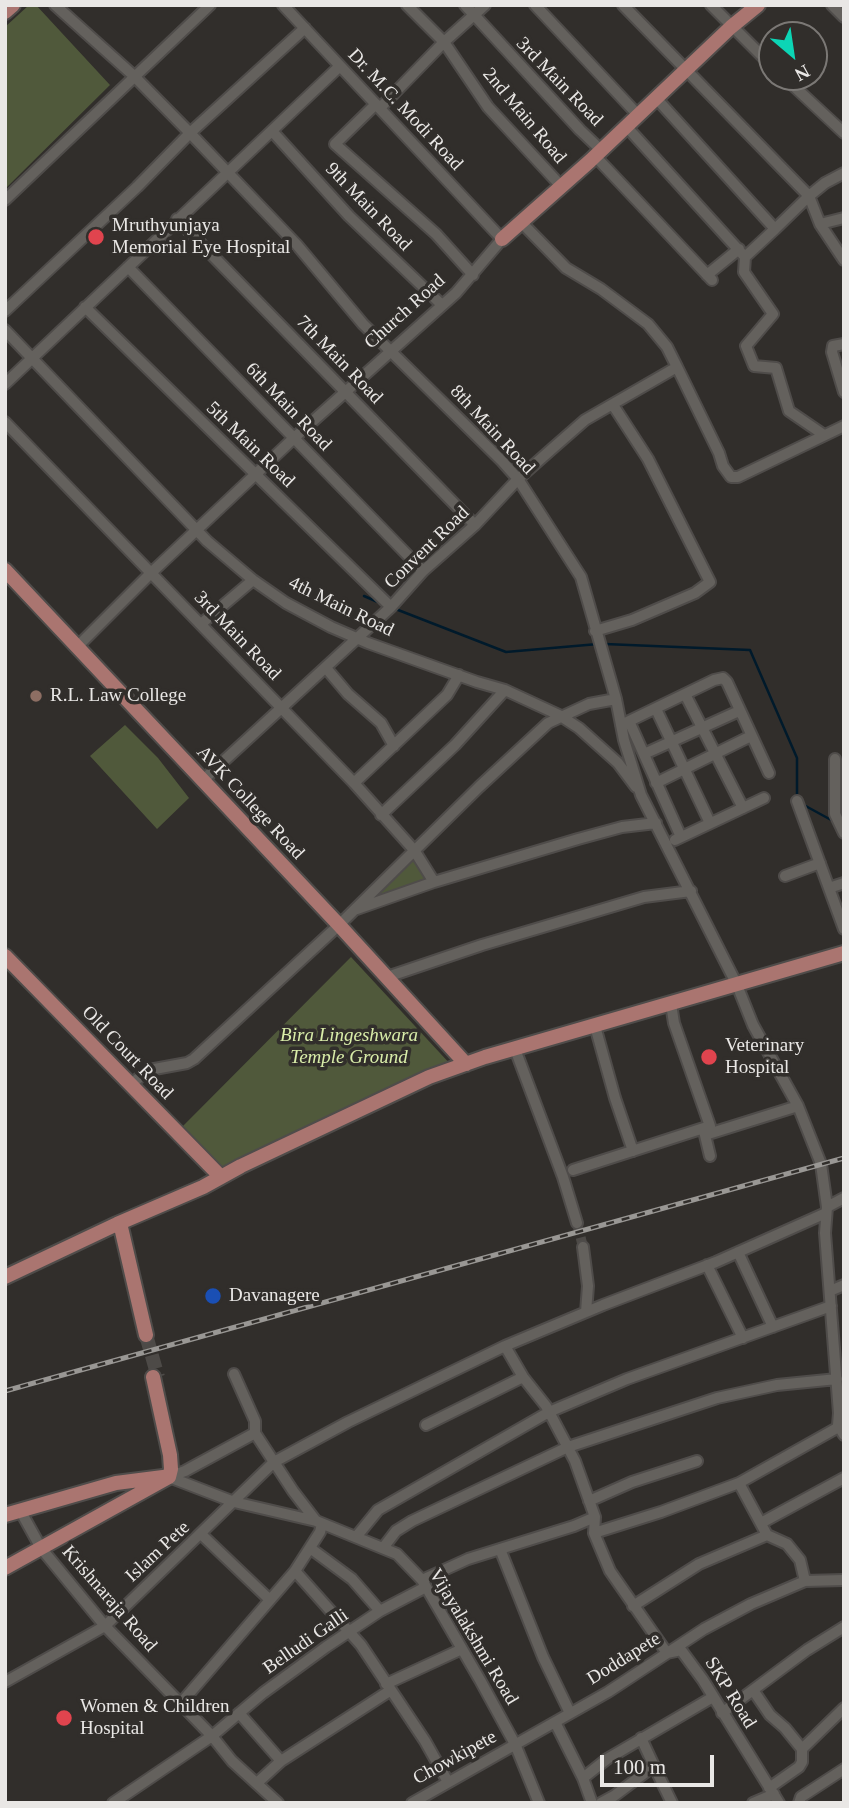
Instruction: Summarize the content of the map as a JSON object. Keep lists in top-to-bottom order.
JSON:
{
  "streets": {
    "main road": ["Church Road", "AVK College Road", "Old Court Road"],
    "street": [
      "3rd Main Road",
      "Dr. M.C. Modi Road",
      "2nd Main Road",
      "9th Main Road",
      "7th Main Road",
      "6th Main Road",
      "8th Main Road",
      "5th Main Road",
      "Convent Road",
      "4th Main Road",
      "Islam Pete",
      "Krishnaraja Road",
      "Vijayalakshmi Road",
      "Belludi Galli",
      "Doddapete",
      "SKP Road",
      "Chowkipete"
    ]
  },
  "crossings": [
    ["3rd Main Road", "Church Road"],
    ["3rd Main Road", "Convent Road"],
    ["Dr. M.C. Modi Road", "Church Road"],
    ["2nd Main Road", "Church Road"],
    ["9th Main Road", "Church Road"],
    ["Church Road", "7th Main Road"],
    ["Church Road", "6th Main Road"],
    ["Church Road", "8th Main Road"],
    ["Church Road", "5th Main Road"],
    ["Church Road", "4th Main Road"],
    ["Church Road", "AVK College Road"],
    ["7th Main Road", "Convent Road"],
    ["6th Main Road", "Convent Road"],
    ["8th Main Road", "Convent Road"],
    ["8th Main Road", "4th Main Road"],
    ["8th Main Road", "Islam Pete"],
    ["5th Main Road", "Convent Road"],
    ["Convent Road", "4th Main Road"],
    ["Convent Road", "AVK College Road"],
    ["Islam Pete", "Krishnaraja Road"],
    ["Islam Pete", "Vijayalakshmi Road"],
    ["Krishnaraja Road", "Belludi Galli"],
    ["Vijayalakshmi Road", "Belludi Galli"],
    ["Vijayalakshmi Road", "Doddapete"],
    ["Vijayalakshmi Road", "Chowkipete"],
    ["Doddapete", "SKP Road"],
    ["Doddapete", "Chowkipete"]
  ],
  "parks": ["Bira Lingeshwara Temple Ground"],
  "places": [
    "Mruthyunjaya Memorial Eye Hospital",
    "R.L. Law College",
    "Veterinary Hospital",
    "Davanagere",
    "Women & Children Hospital"
  ],
  "scale_bar": "100 m",
  "north": "bottom right"
}
